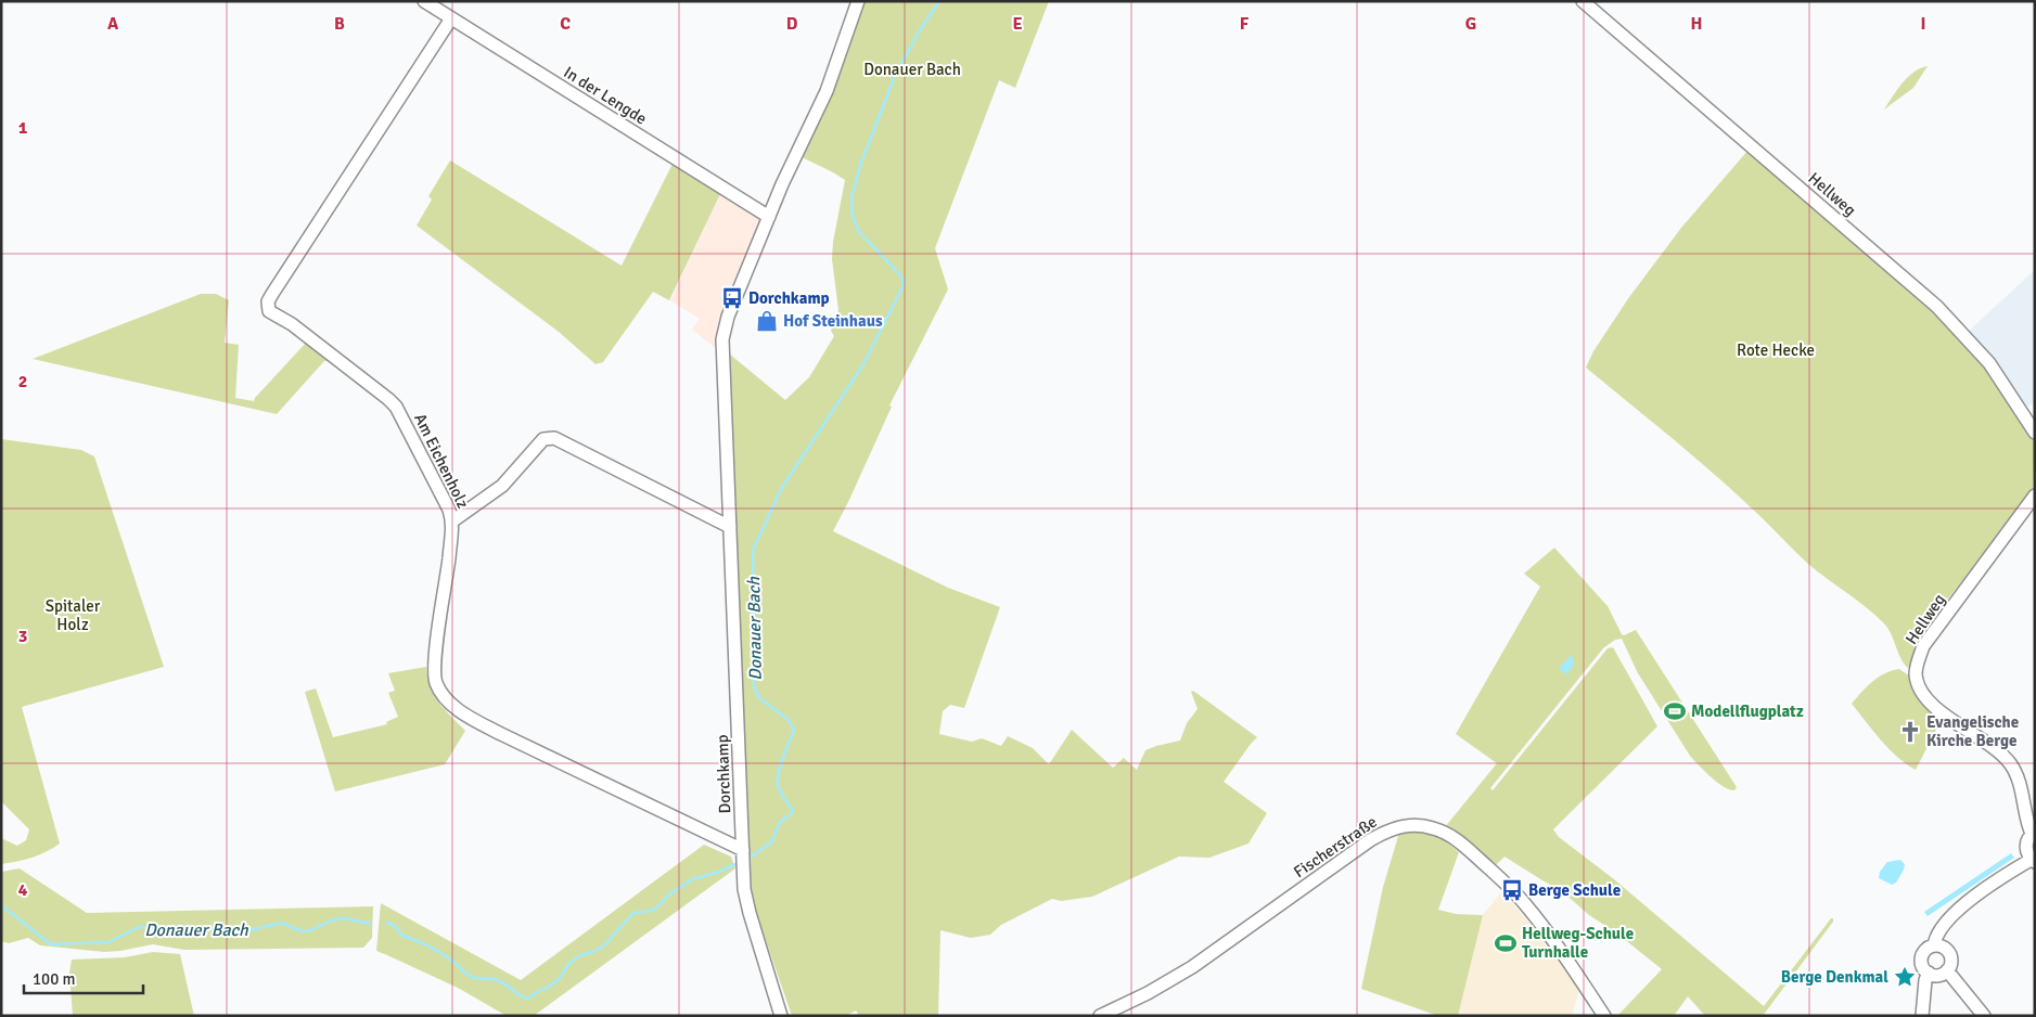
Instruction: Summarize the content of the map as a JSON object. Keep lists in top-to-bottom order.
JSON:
{
  "streets": {
    "street": [
      "In der Lengde",
      "Hellweg",
      "Am Eichenholz",
      "Dorchkamp",
      "Fischerstraße"
    ]
  },
  "crossings": [
    ["In der Lengde", "Am Eichenholz"],
    ["In der Lengde", "Dorchkamp"],
    ["Am Eichenholz", "Dorchkamp"]
  ],
  "water": ["Donauer Bach"],
  "parks": ["Donauer Bach", "Rote Hecke", "Spitaler Holz"],
  "places": {
    "bus stop": ["Dorchkamp", "Berge Schule"],
    "shop": ["Hof Steinhaus"],
    "sports": ["Modellflugplatz", "Hellweg-Schule Turnhalle"],
    "church": ["Evangelische Kirche Berge"],
    "place": ["Berge Denkmal"]
  },
  "scale_bar": "100 m",
  "grid": {
    "columns": [
      "A",
      "B",
      "C",
      "D",
      "E",
      "F",
      "G",
      "H",
      "I"
    ],
    "rows": [
      "1",
      "2",
      "3",
      "4"
    ]
  }
}
